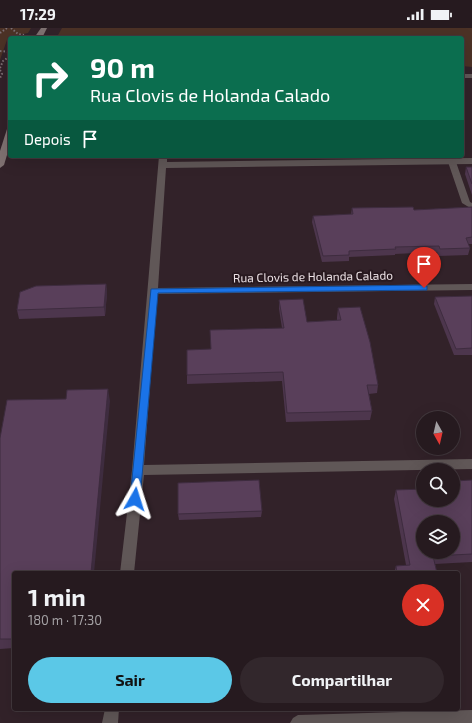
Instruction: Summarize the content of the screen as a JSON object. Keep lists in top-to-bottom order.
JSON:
{
  "streets": {
    "street": ["Rua Clovis de Holanda Calado"]
  },
  "north": "bottom",
  "page": {
    "status": "17:29",
    "turn": ["90 m", "Rua Clovis de Holanda Calado"],
    "then": "Depois",
    "heading": ["1 min", "180 m · 17:30"],
    "buttons": ["Sair", "Compartilhar"]
  }
}
